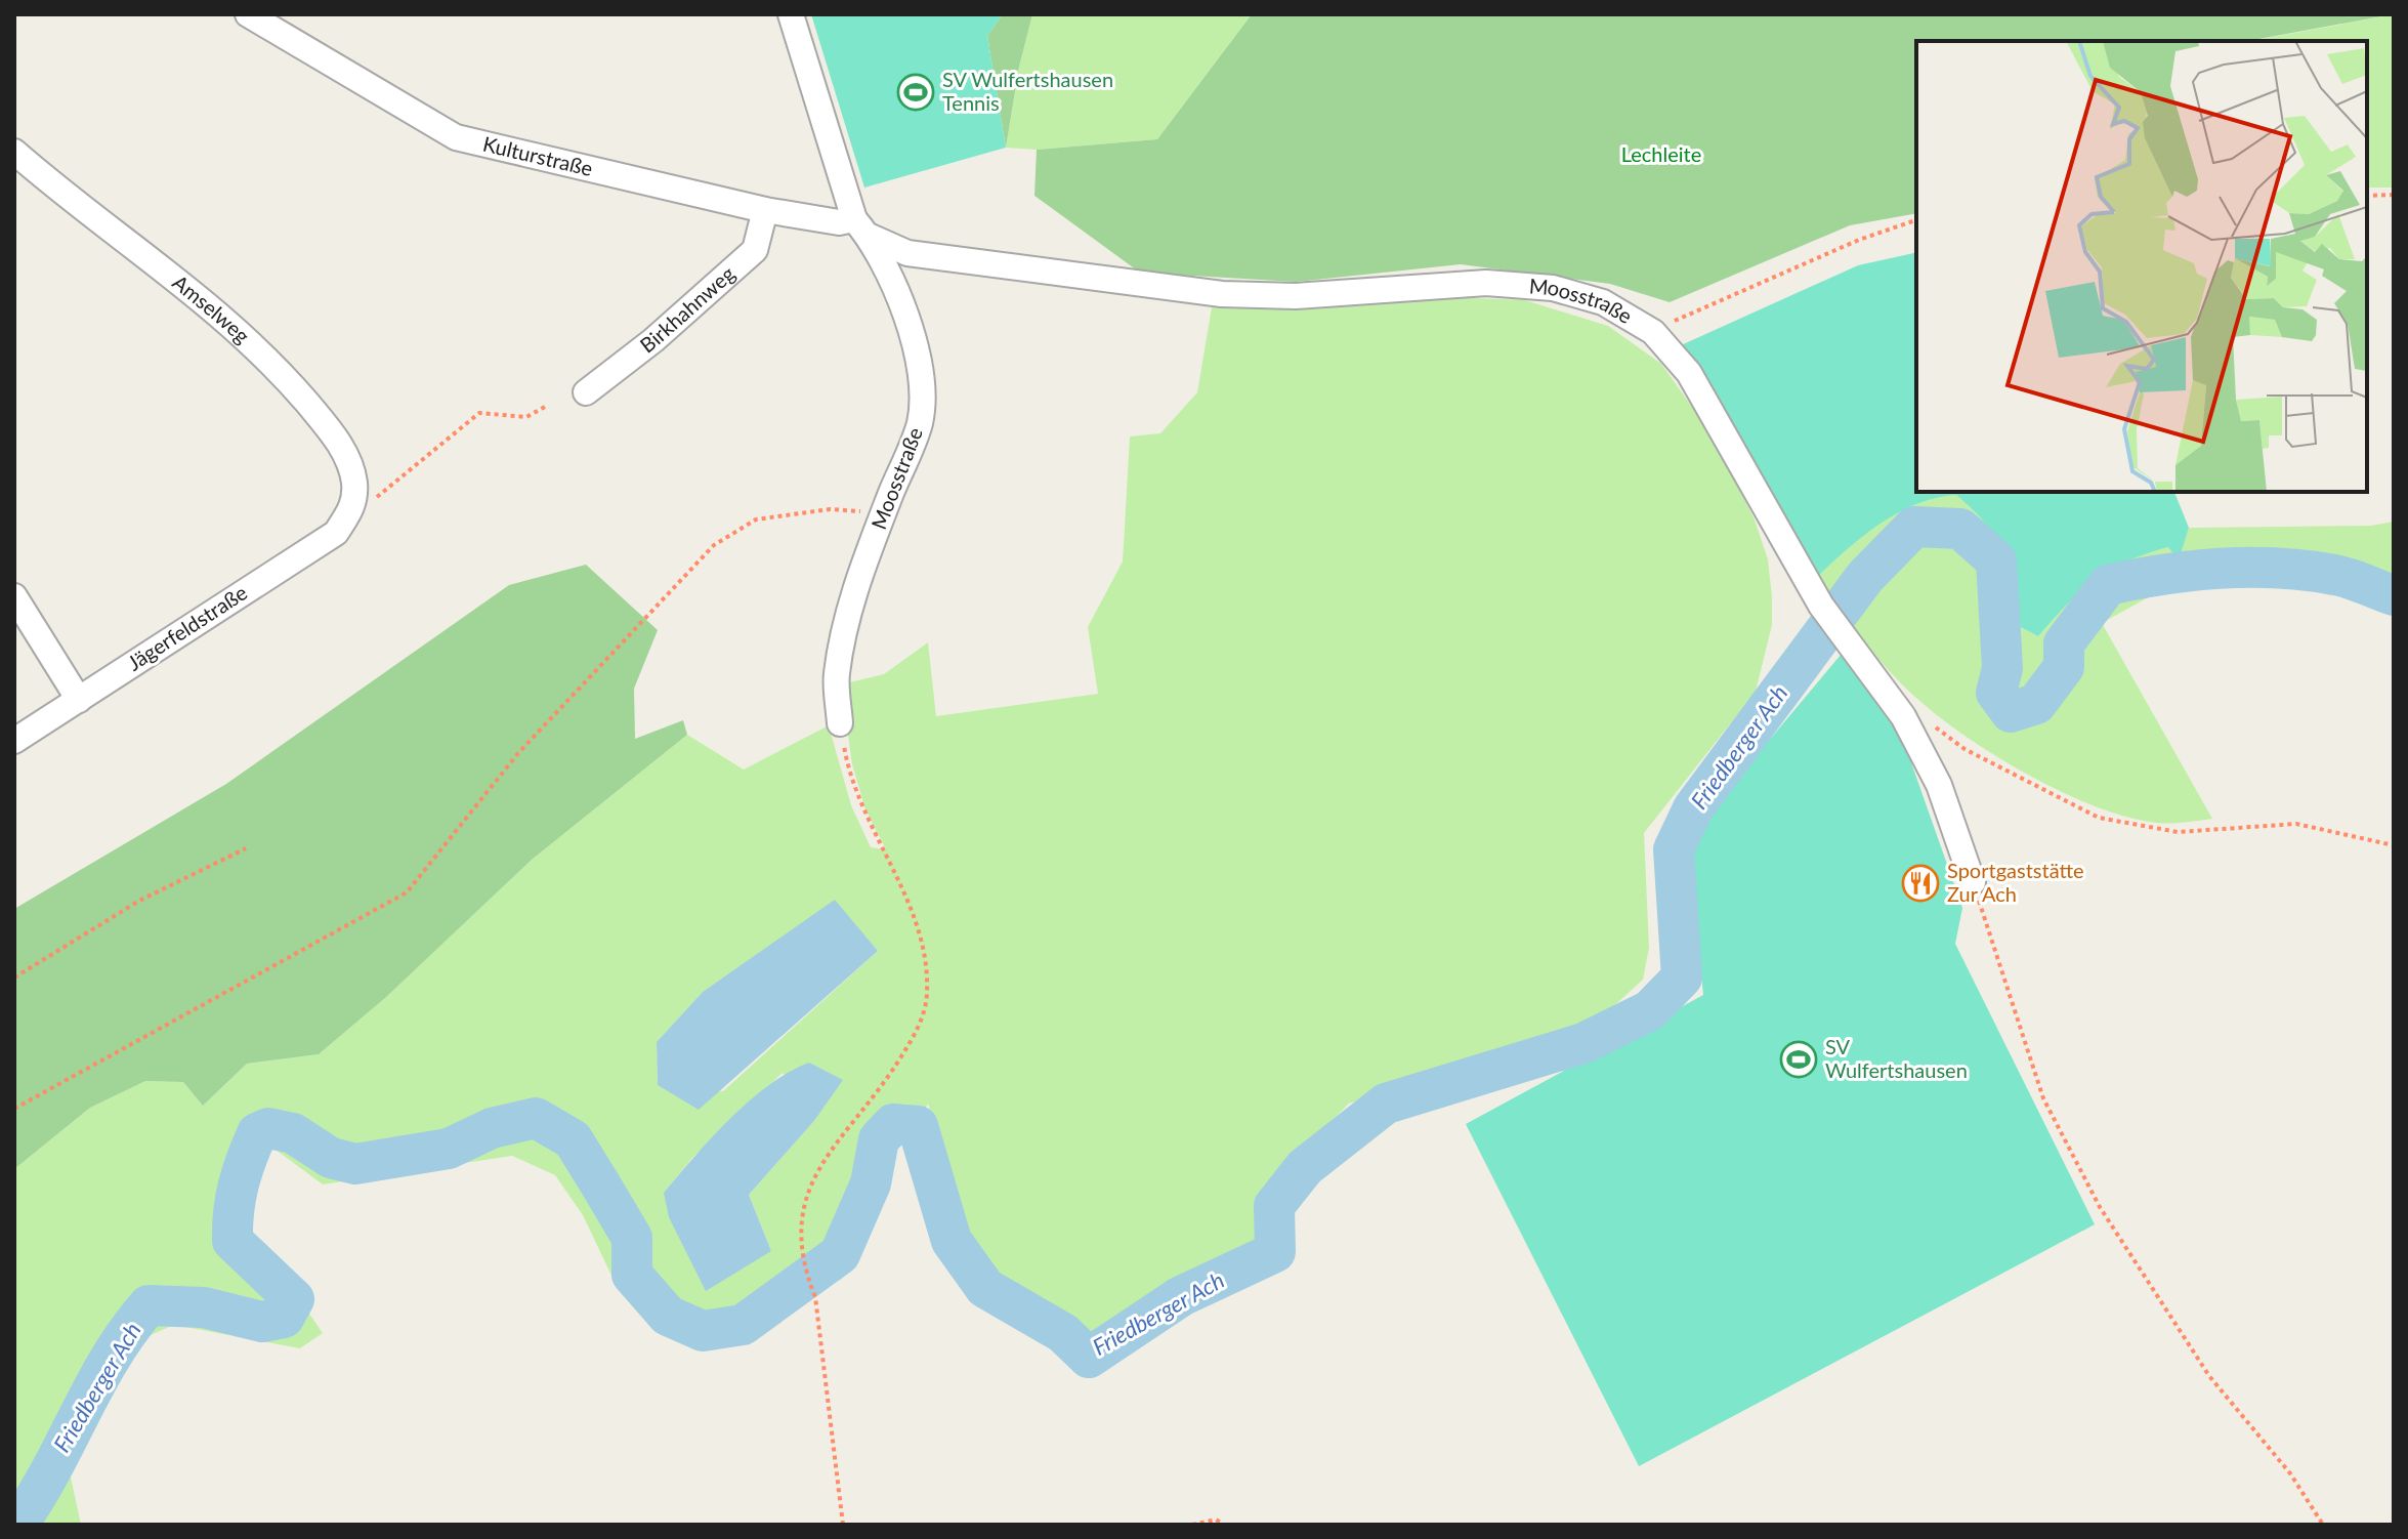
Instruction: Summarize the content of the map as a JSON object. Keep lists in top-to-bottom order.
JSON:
{
  "streets": {
    "street": [
      "Kulturstraße",
      "Moosstraße",
      "Amselweg",
      "Birkhahnweg",
      "Jägerfeldstraße"
    ]
  },
  "crossings": [
    ["Kulturstraße", "Moosstraße"],
    ["Kulturstraße", "Birkhahnweg"],
    ["Amselweg", "Jägerfeldstraße"]
  ],
  "water": ["Friedberger Ach"],
  "parks": ["Lechleite"],
  "places": {
    "sports": ["SV Wulfertshausen Tennis", "SV Wulfertshausen"],
    "restaurant": ["Sportgaststätte Zur Ach"]
  }
}
